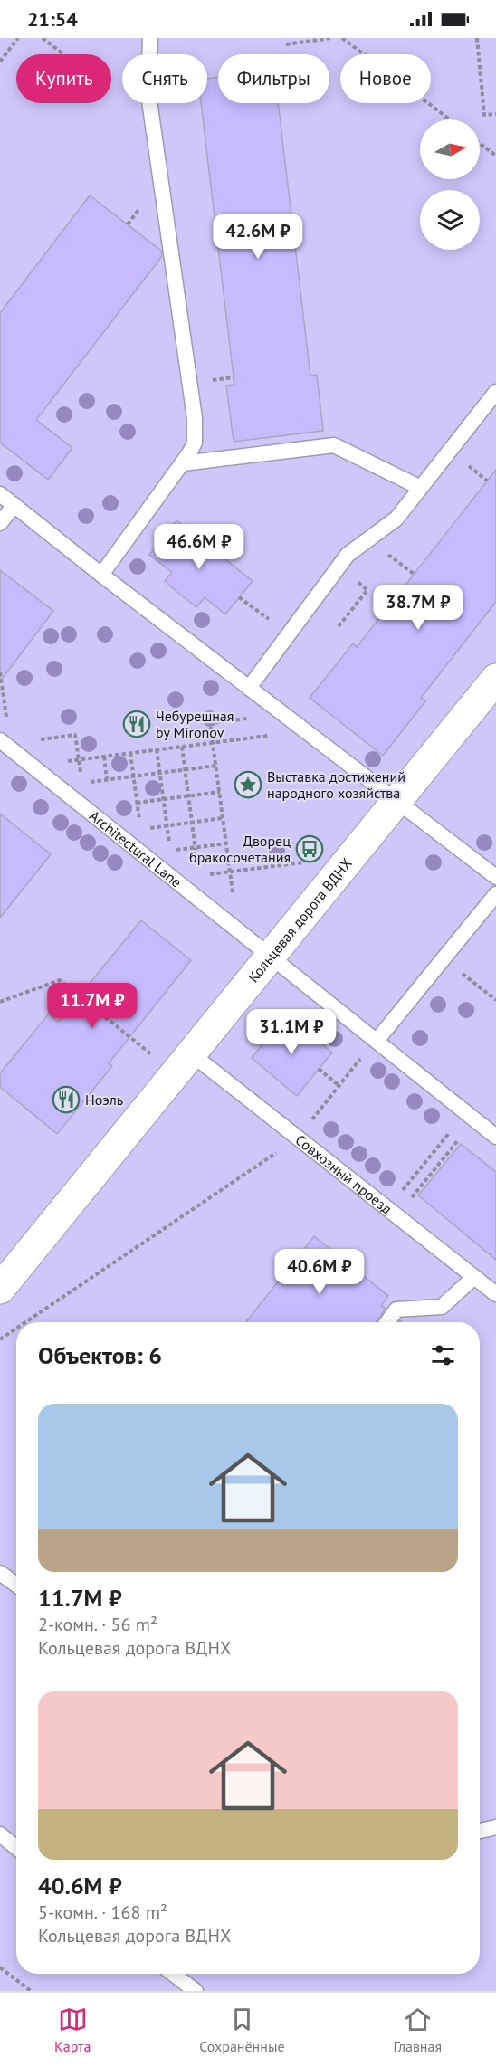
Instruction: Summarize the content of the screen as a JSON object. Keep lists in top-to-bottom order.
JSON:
{
  "streets": {
    "street": ["Кольцевая дорога ВДНХ"],
    "lane": ["Architectural Lane", "Совхозный проезд"]
  },
  "crossings": [
    ["Architectural Lane", "Кольцевая дорога ВДНХ"],
    ["Кольцевая дорога ВДНХ", "Совхозный проезд"]
  ],
  "places": {
    "restaurant": ["Чебурешная by Mironov", "Ноэль"],
    "place": ["Выставка достижений народного хозяйства"],
    "bus stop": ["Дворец бракосочетания"]
  },
  "north": "right",
  "page": {
    "status": "21:54",
    "chip": [
      "Купить",
      "Снять",
      "Фильтры",
      "Новое"
    ],
    "price": [
      "42.6M ₽",
      "46.6M ₽",
      "38.7M ₽",
      "11.7M ₽",
      "31.1M ₽",
      "40.6M ₽"
    ],
    "heading": "Объектов: 6",
    "list": [
      {
        "name": "11.7M ₽",
        "note": "2-комн. · 56 m² · Кольцевая дорога ВДНХ"
      },
      {
        "name": "40.6M ₽",
        "note": "5-комн. · 168 m² · Кольцевая дорога ВДНХ"
      }
    ],
    "tabs": ["Карта", "Сохранённые", "Главная"]
  }
}
